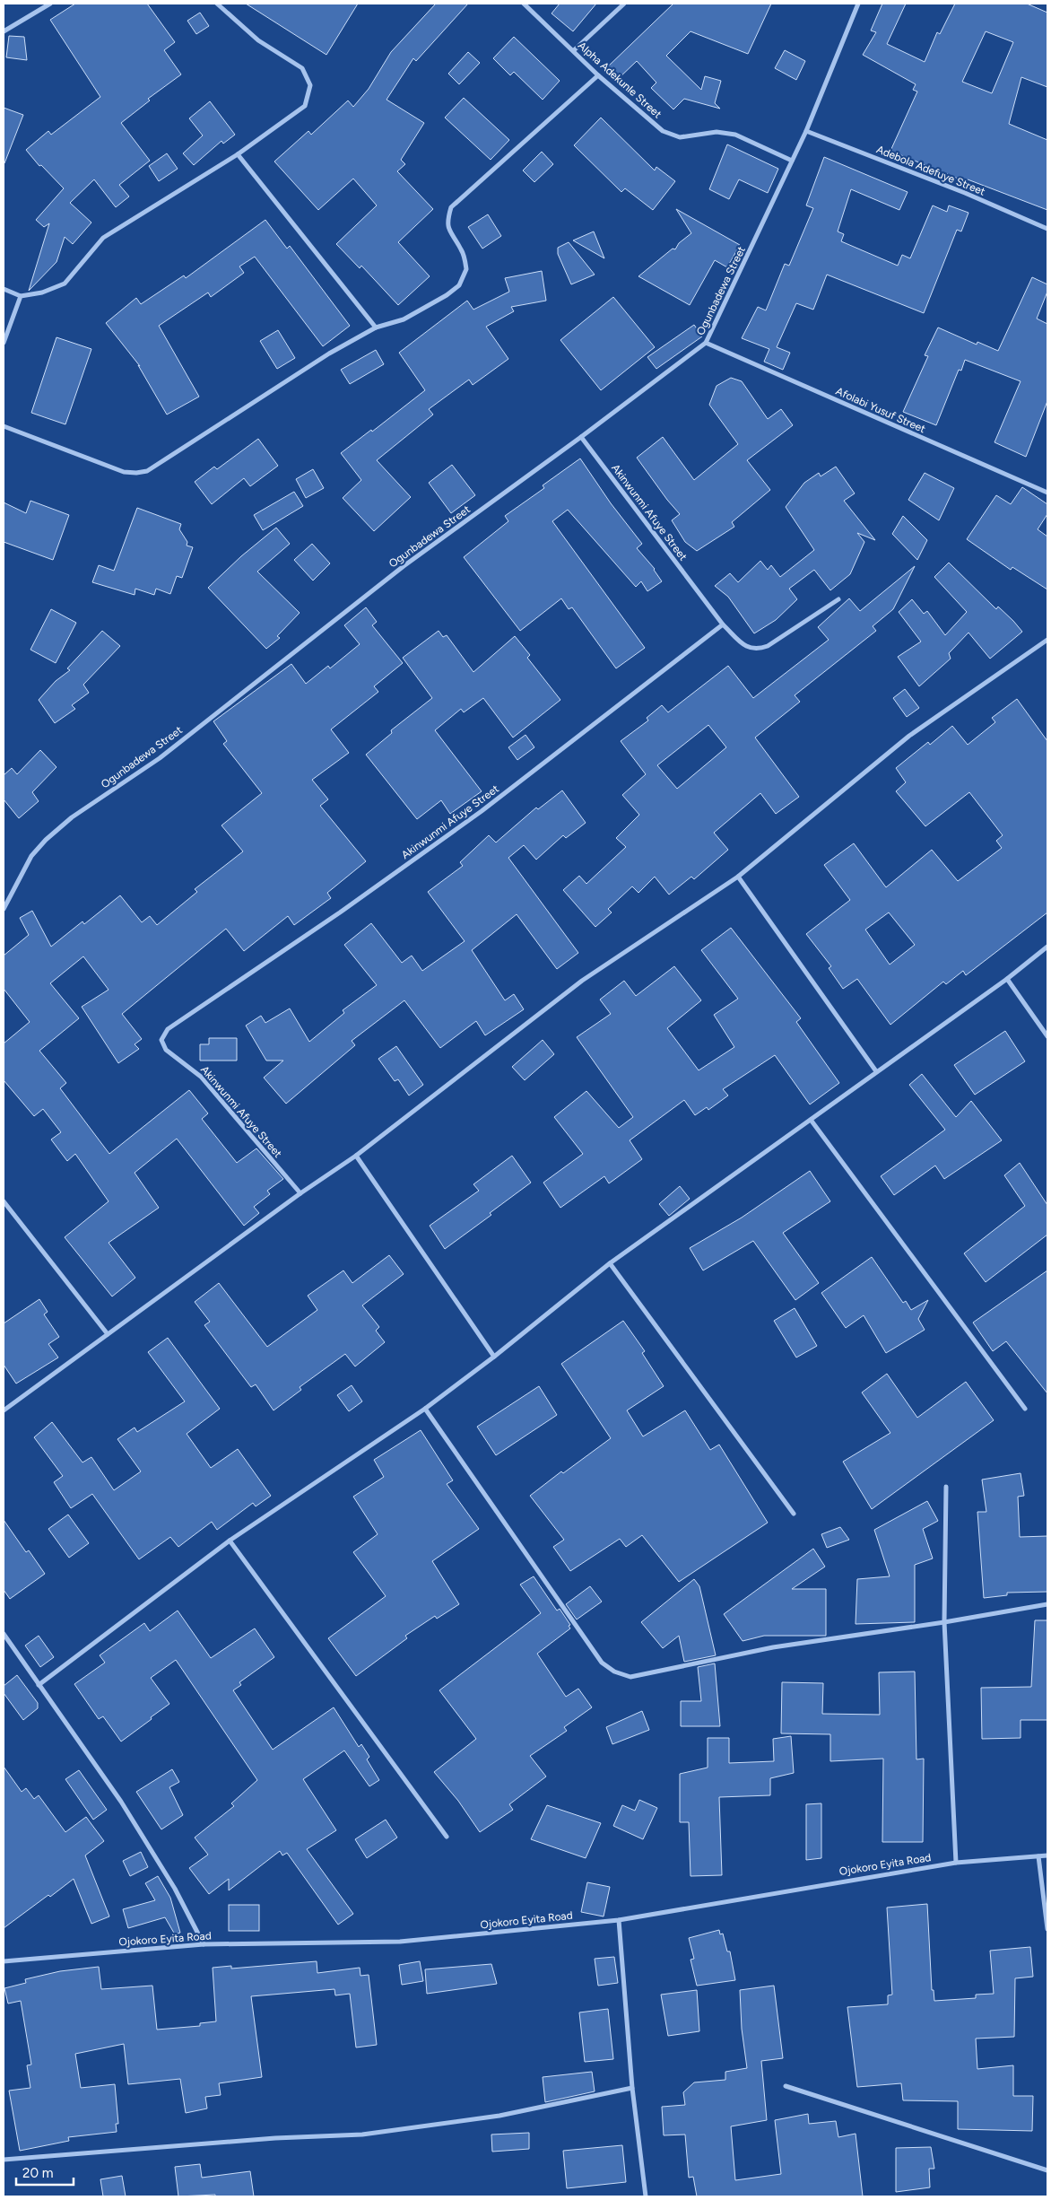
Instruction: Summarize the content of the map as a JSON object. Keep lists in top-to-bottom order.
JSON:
{
  "streets": {
    "street": [
      "Alpha Adekunle Street",
      "Adebola Adefuye Street",
      "Ogunbadewa Street",
      "Afolabi Yusuf Street",
      "Akinwunmi Afuye Street",
      "Ojokoro Eyita Road"
    ]
  },
  "crossings": [
    ["Alpha Adekunle Street", "Ogunbadewa Street"],
    ["Adebola Adefuye Street", "Ogunbadewa Street"],
    ["Ogunbadewa Street", "Afolabi Yusuf Street"],
    ["Ogunbadewa Street", "Akinwunmi Afuye Street"]
  ],
  "scale_bar": "20 m"
}
